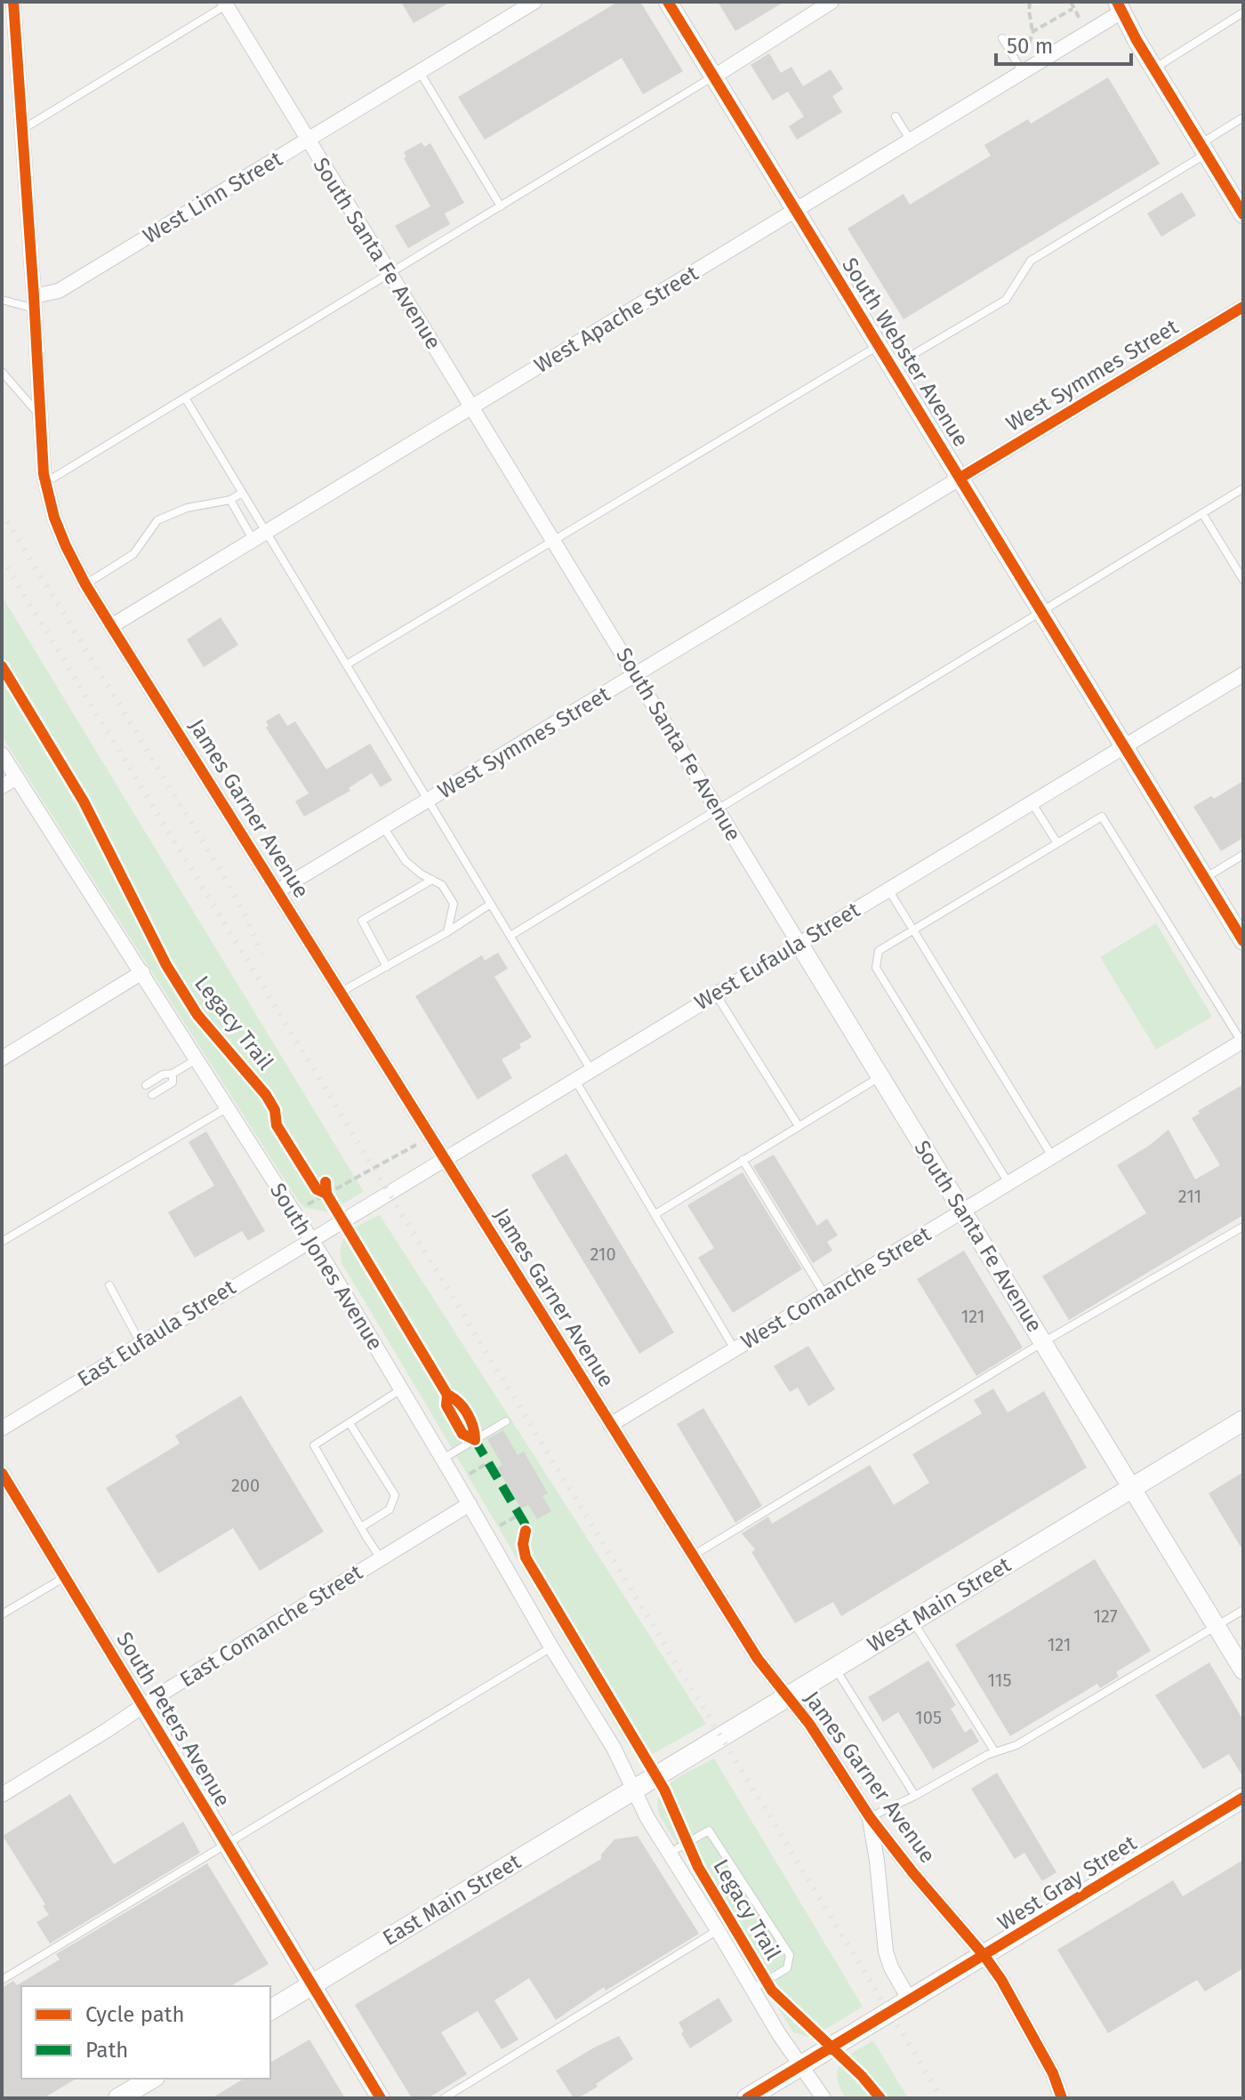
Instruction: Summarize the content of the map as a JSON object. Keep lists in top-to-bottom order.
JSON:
{
  "streets": {
    "main road": ["West Main Street", "West Gray Street", "East Main Street"],
    "street": [
      "West Linn Street",
      "South Santa Fe Avenue",
      "West Apache Street",
      "South Webster Avenue",
      "West Symmes Street",
      "James Garner Avenue",
      "West Eufaula Street",
      "South Jones Avenue",
      "West Comanche Street",
      "East Eufaula Street",
      "East Comanche Street",
      "South Peters Avenue"
    ],
    "cycle path": ["Legacy Trail"]
  },
  "crossings": [
    ["West Linn Street", "South Santa Fe Avenue"],
    ["West Linn Street", "James Garner Avenue"],
    ["South Santa Fe Avenue", "West Apache Street"],
    ["South Santa Fe Avenue", "West Symmes Street"],
    ["South Santa Fe Avenue", "West Eufaula Street"],
    ["South Santa Fe Avenue", "West Comanche Street"],
    ["South Santa Fe Avenue", "West Main Street"],
    ["West Apache Street", "South Webster Avenue"],
    ["West Apache Street", "James Garner Avenue"],
    ["South Webster Avenue", "West Symmes Street"],
    ["South Webster Avenue", "West Eufaula Street"],
    ["West Symmes Street", "James Garner Avenue"],
    ["James Garner Avenue", "West Eufaula Street"],
    ["James Garner Avenue", "West Comanche Street"],
    ["James Garner Avenue", "West Main Street"],
    ["James Garner Avenue", "West Gray Street"],
    ["West Eufaula Street", "South Jones Avenue"],
    ["West Eufaula Street", "East Eufaula Street"],
    ["South Jones Avenue", "East Eufaula Street"],
    ["South Jones Avenue", "West Main Street"],
    ["South Jones Avenue", "East Comanche Street"],
    ["South Jones Avenue", "West Gray Street"],
    ["South Jones Avenue", "East Main Street"],
    ["West Main Street", "East Main Street"],
    ["East Comanche Street", "South Peters Avenue"],
    ["South Peters Avenue", "East Main Street"]
  ],
  "house_numbers": [
    "211",
    "210",
    "121",
    "200",
    "127",
    "121",
    "115",
    "105"
  ],
  "legend": ["Cycle path", "Path"],
  "scale_bar": "50 m"
}
